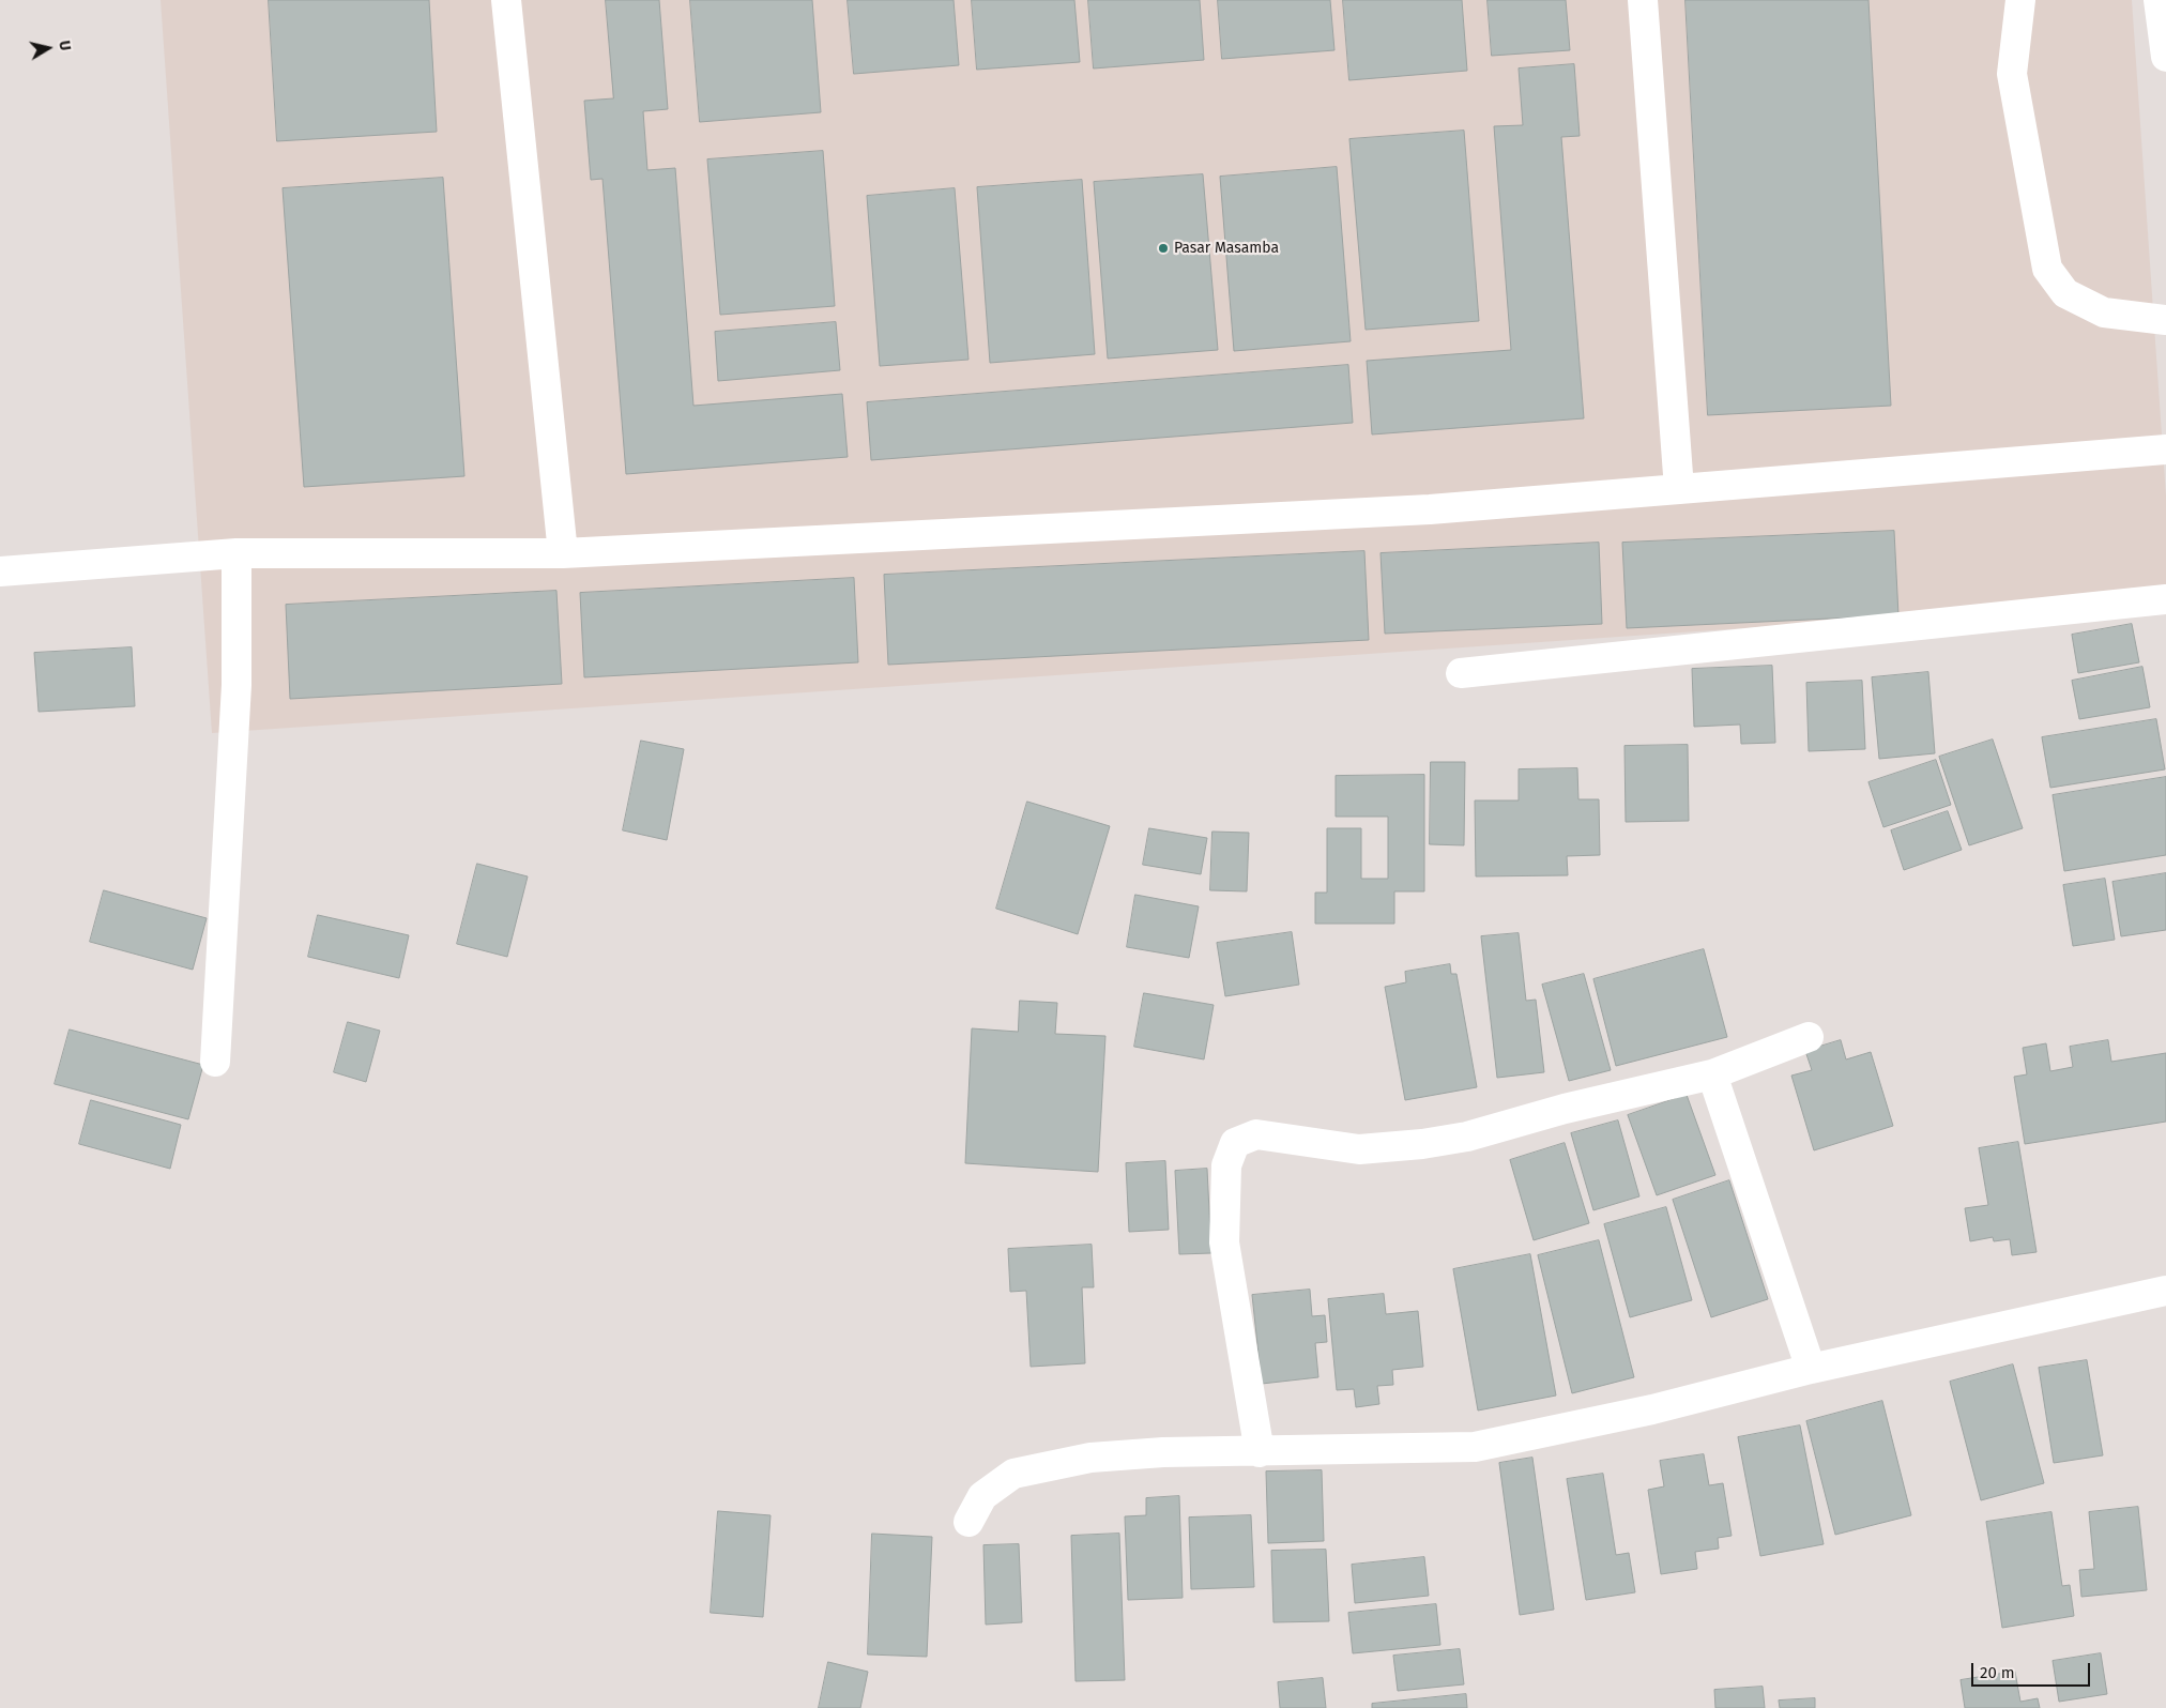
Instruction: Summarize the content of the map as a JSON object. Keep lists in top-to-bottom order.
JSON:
{
  "places": ["Pasar Masamba"],
  "scale_bar": "20 m",
  "north": "right"
}
